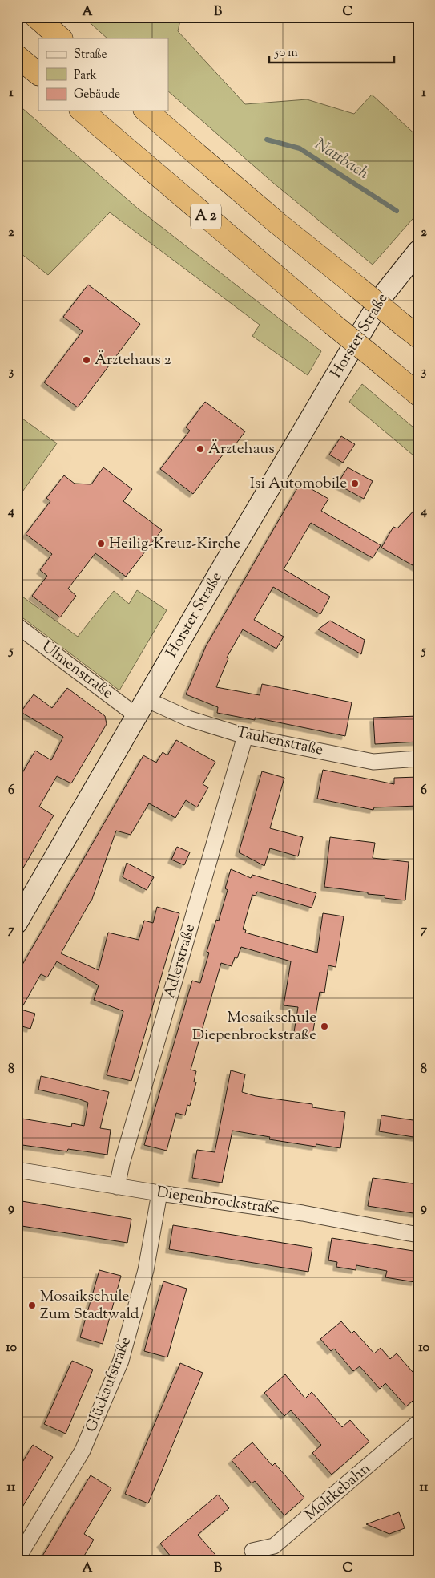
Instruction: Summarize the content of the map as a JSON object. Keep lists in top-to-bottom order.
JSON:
{
  "streets": {
    "highway": ["A 2"],
    "main road": ["Horster Straße"],
    "street": [
      "Ulmenstraße",
      "Taubenstraße",
      "Adlerstraße",
      "Diepenbrockstraße",
      "Glückaufstraße",
      "Moltkebahn"
    ]
  },
  "crossings": [
    ["Horster Straße", "Ulmenstraße"],
    ["Horster Straße", "Taubenstraße"],
    ["Ulmenstraße", "Taubenstraße"],
    ["Taubenstraße", "Adlerstraße"],
    ["Adlerstraße", "Diepenbrockstraße"],
    ["Diepenbrockstraße", "Glückaufstraße"]
  ],
  "water": ["Nattbach"],
  "places": [
    "Ärztehaus 2",
    "Ärztehaus",
    "Isi Automobile",
    "Heilig-Kreuz-Kirche",
    "Mosaikschule Diepenbrockstraße",
    "Mosaikschule Zum Stadtwald"
  ],
  "legend": ["Straße", "Park", "Gebäude"],
  "scale_bar": "50 m",
  "grid": {
    "columns": ["A", "B", "C"],
    "rows": [
      "1",
      "2",
      "3",
      "4",
      "5",
      "6",
      "7",
      "8",
      "9",
      "10",
      "11"
    ]
  }
}
